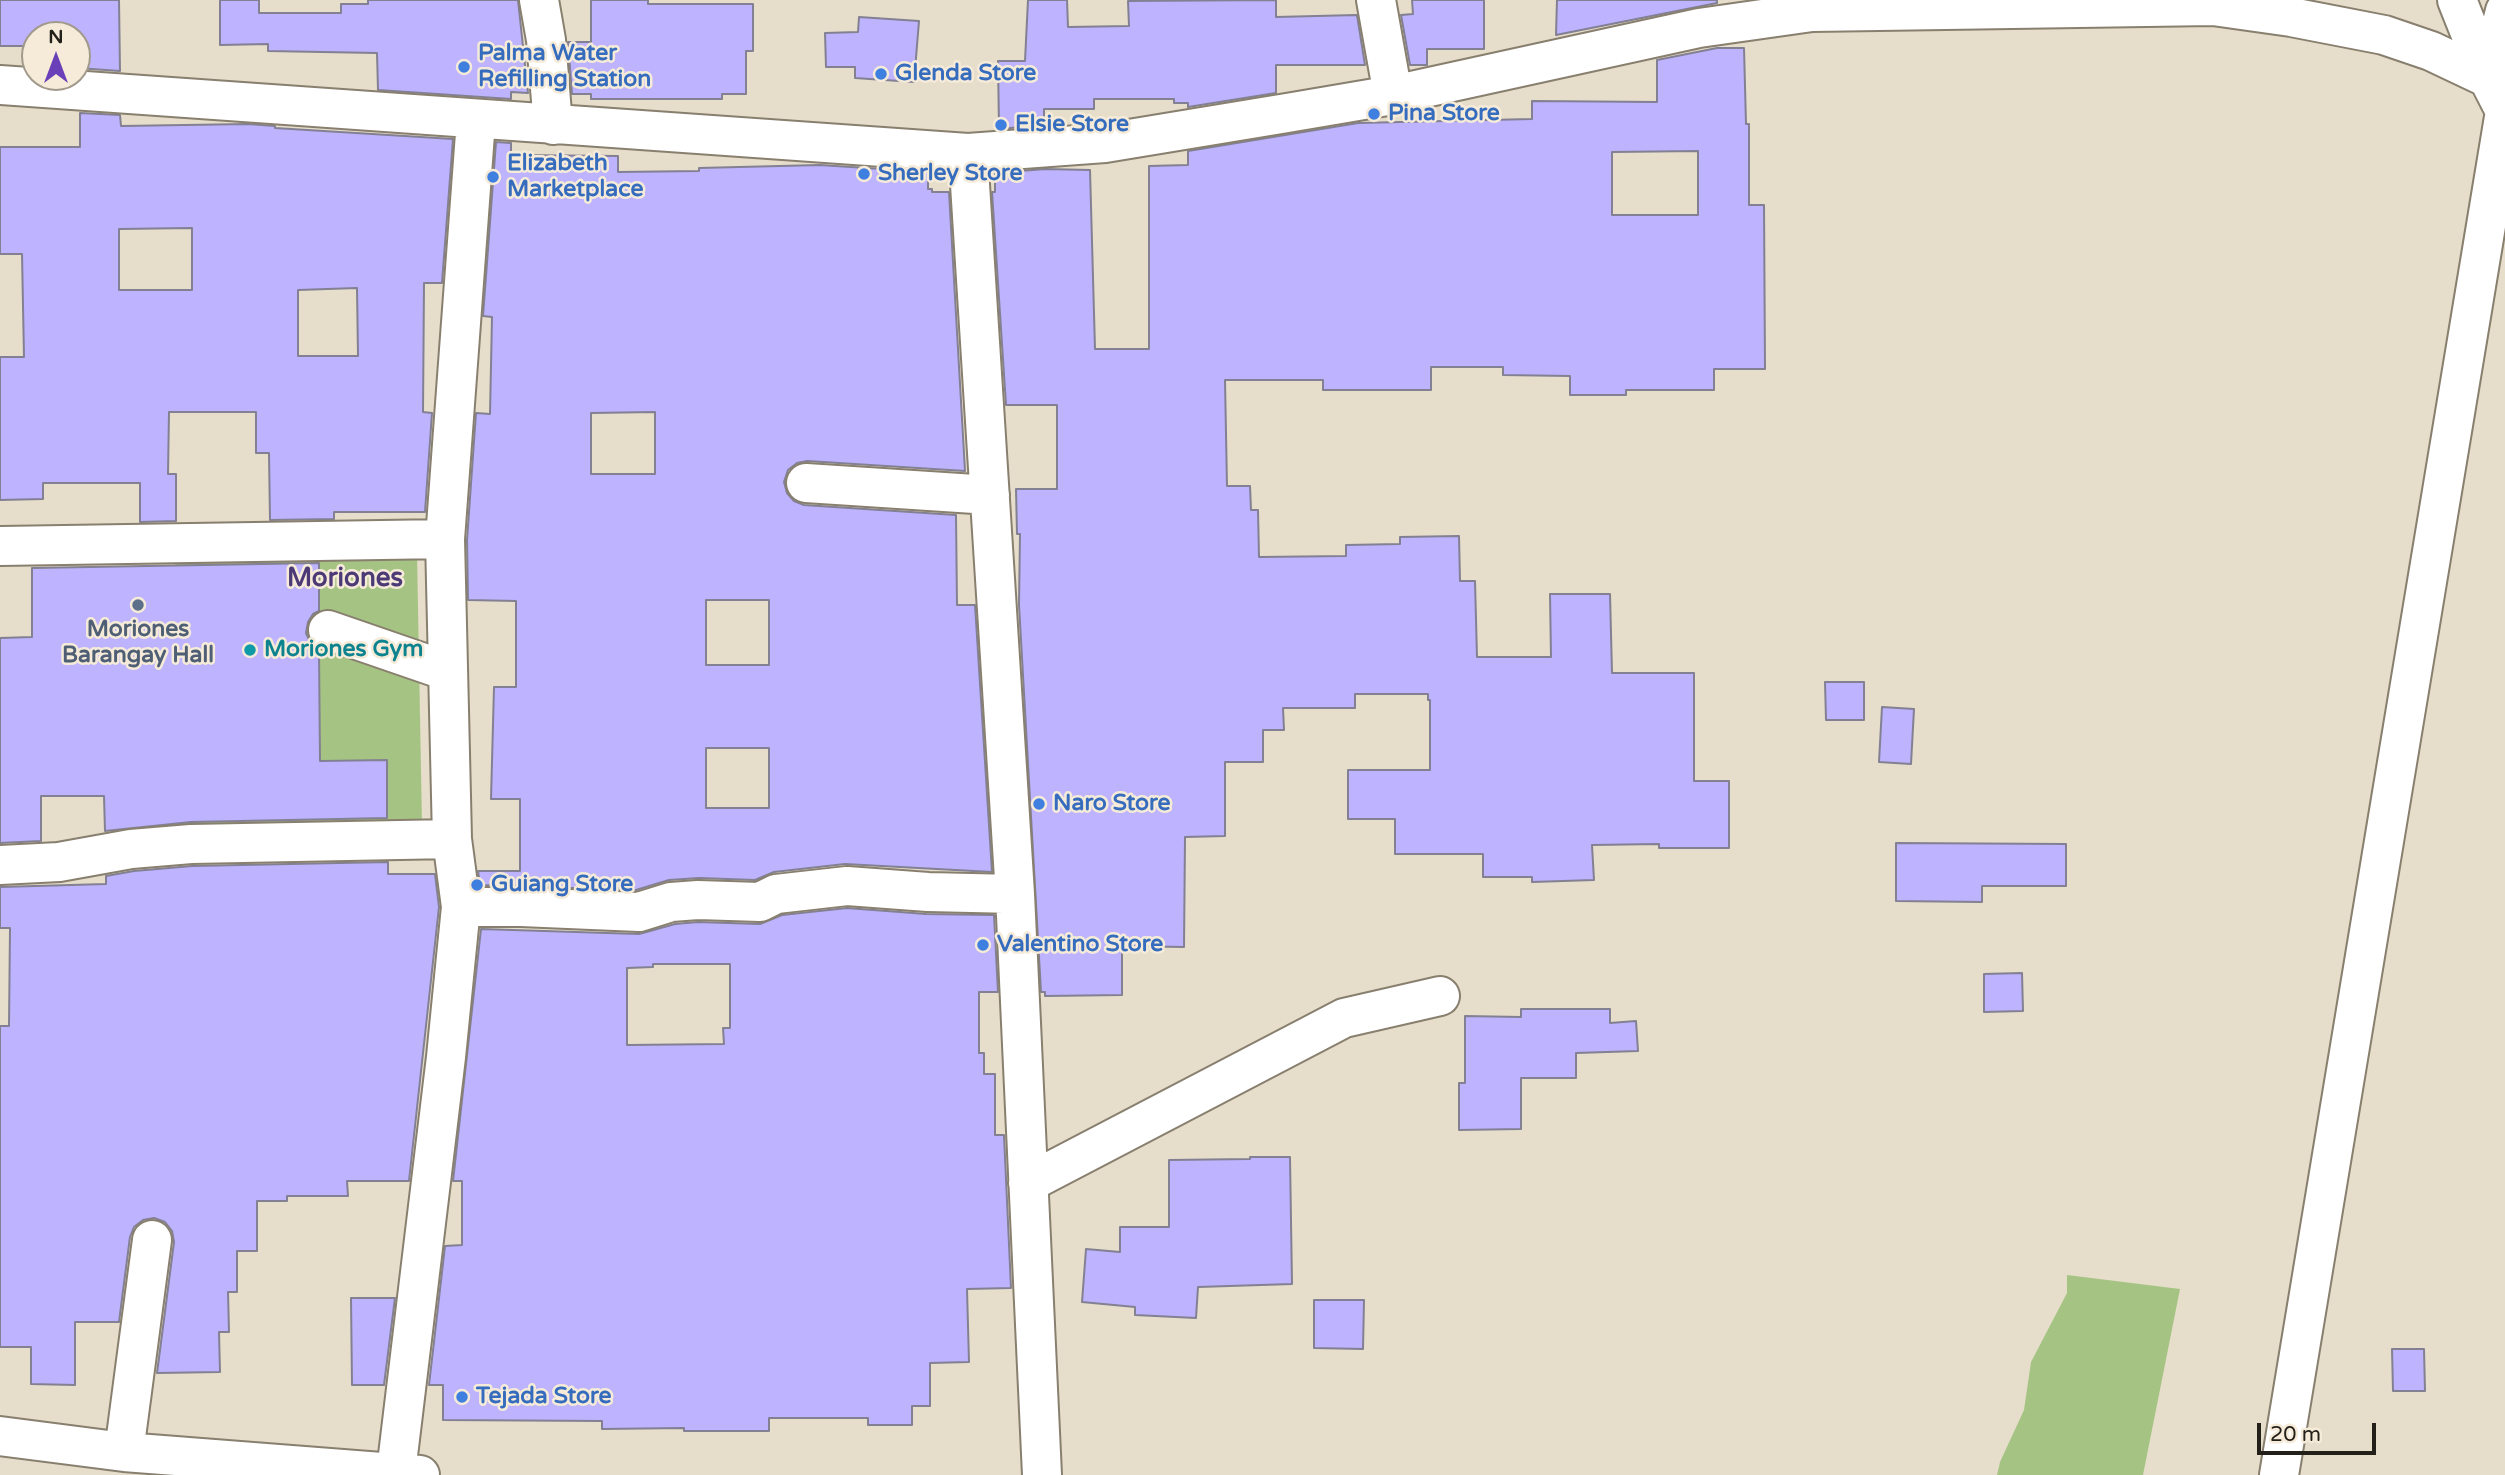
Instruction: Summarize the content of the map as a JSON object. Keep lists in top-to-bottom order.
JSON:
{
  "districts": ["Moriones"],
  "places": [
    "Palma Water Refilling Station",
    "Glenda Store",
    "Pina Store",
    "Elsie Store",
    "Sherley Store",
    "Elizabeth Marketplace",
    "Moriones Barangay Hall",
    "Moriones Gym",
    "Naro Store",
    "Guiang Store",
    "Valentino Store",
    "Tejada Store"
  ],
  "scale_bar": "20 m",
  "north": "top"
}
